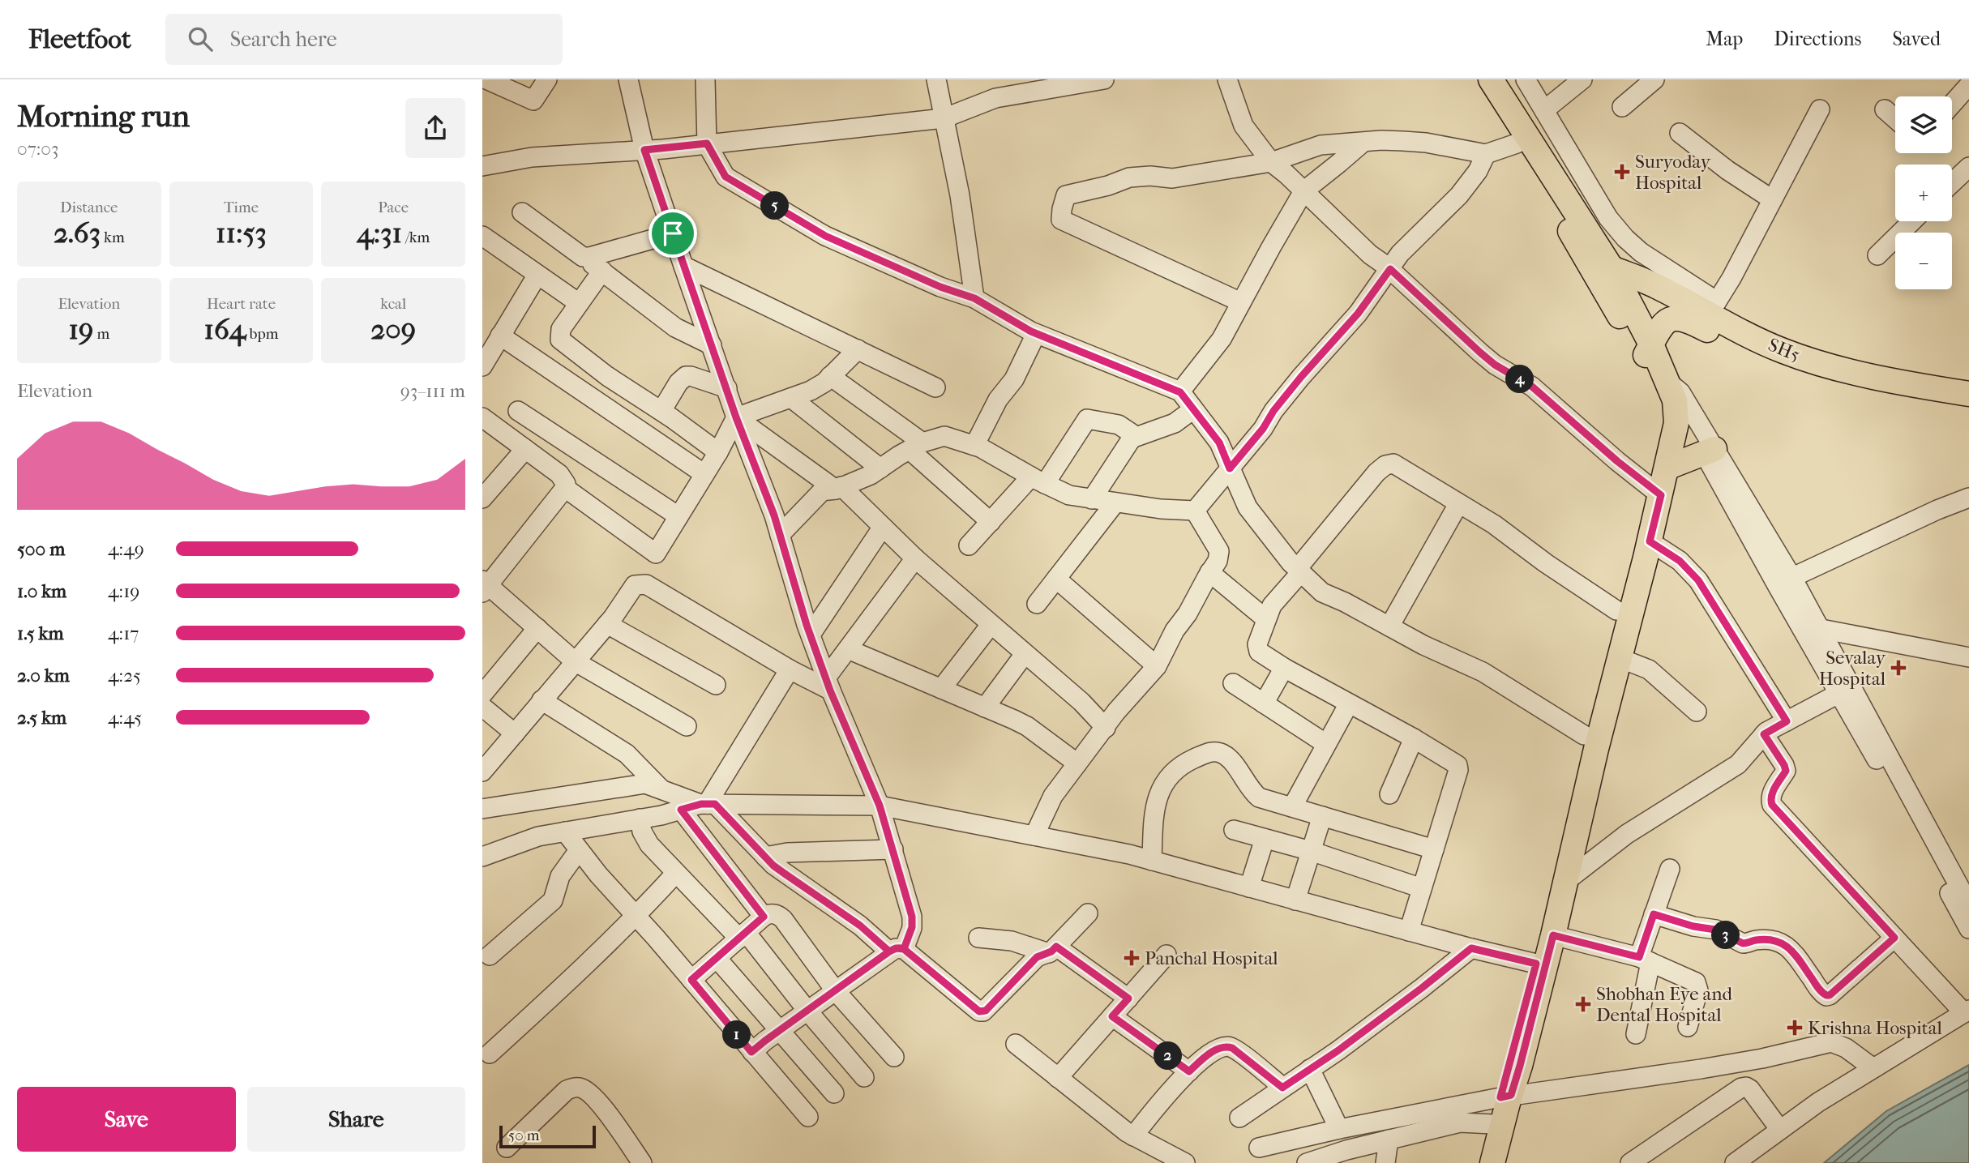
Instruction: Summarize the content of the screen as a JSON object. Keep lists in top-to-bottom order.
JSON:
{
  "streets": {
    "main road": ["SH5"]
  },
  "places": {
    "health": [
      "Suryoday Hospital",
      "Sevalay Hospital",
      "Panchal Hospital",
      "Shobhan Eye and Dental Hospital",
      "Krishna Hospital"
    ]
  },
  "scale_bar": "50 m",
  "page": {
    "header": "Fleetfoot",
    "search": "Search here",
    "nav": ["Map", "Directions", "Saved"],
    "heading": ["Morning run", "07:03"],
    "map_buttons": ["+", "−"],
    "stats": [
      ["Distance", "2.63 km"],
      ["Time", "11:53"],
      ["Pace", "4:31 /km"],
      ["Elevation", "19 m"],
      ["Heart rate", "164 bpm"],
      ["kcal", "209"]
    ],
    "pins": [
      "5",
      "4",
      "3",
      "1",
      "2"
    ],
    "chart": ["Elevation", "93–111 m"],
    "list": [
      {
        "name": "500 m",
        "note": "4:49"
      },
      {
        "name": "1.0 km",
        "note": "4:19"
      },
      {
        "name": "1.5 km",
        "note": "4:17"
      },
      {
        "name": "2.0 km",
        "note": "4:25"
      },
      {
        "name": "2.5 km",
        "note": "4:45"
      }
    ],
    "buttons": ["Save", "Share"],
    "scale": "50 m"
  }
}
